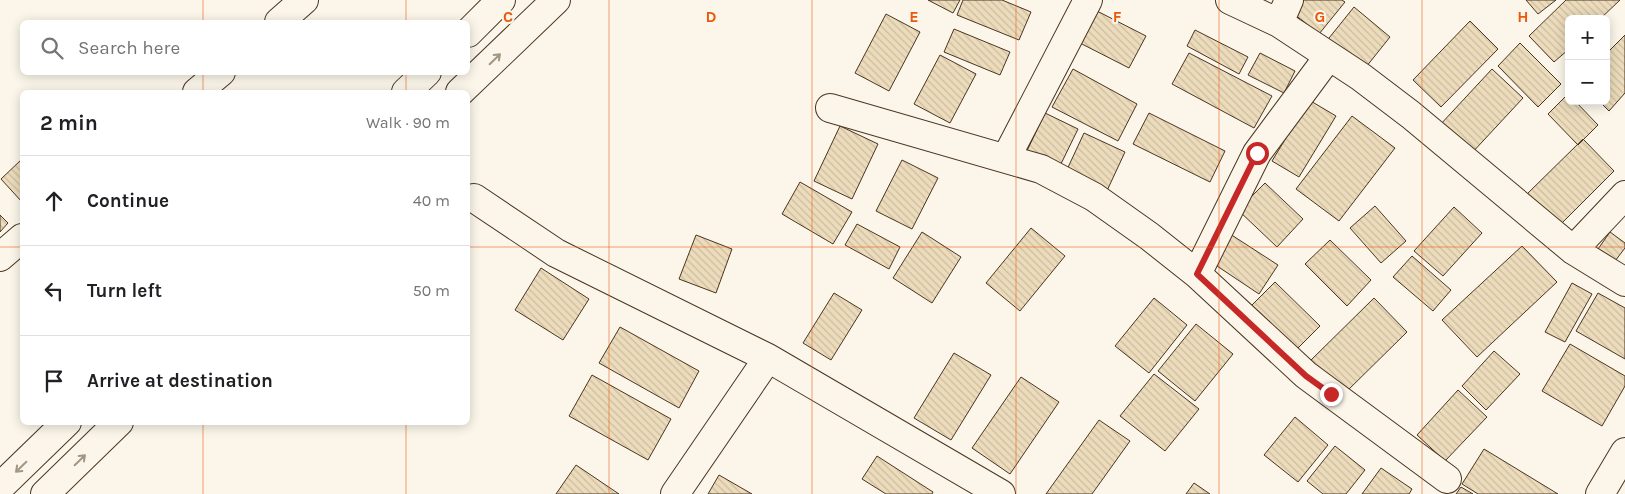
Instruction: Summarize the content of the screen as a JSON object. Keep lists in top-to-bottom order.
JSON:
{
  "page": {
    "map_buttons": ["+", "−"],
    "search": "Search here",
    "heading": ["2 min", "Walk · 90 m"],
    "list": [
      ["Continue", "40 m"],
      ["Turn left", "50 m"],
      "Arrive at destination"
    ]
  },
  "grid": {
    "columns": [
      "C",
      "D",
      "E",
      "F",
      "G",
      "H"
    ]
  }
}
